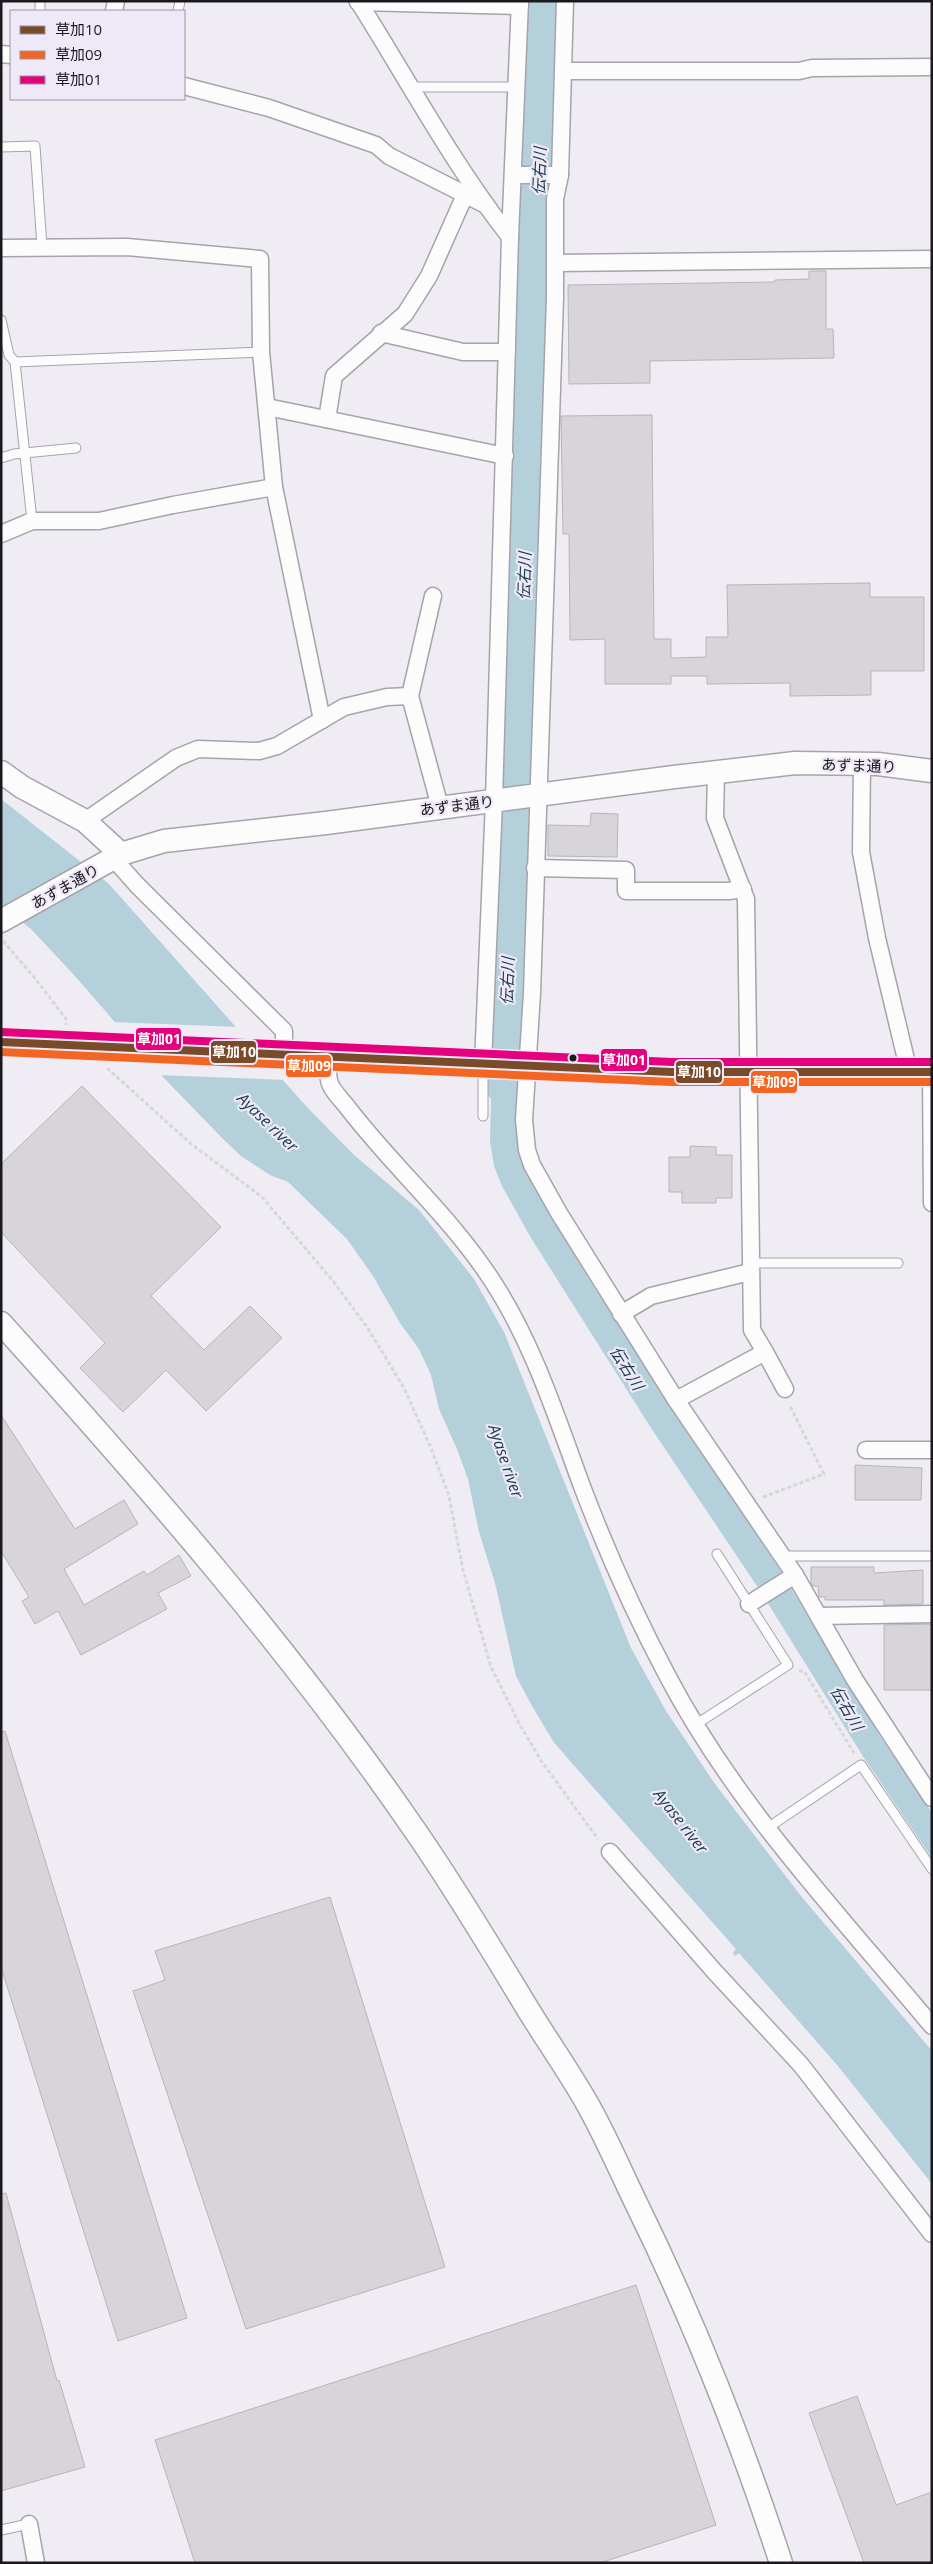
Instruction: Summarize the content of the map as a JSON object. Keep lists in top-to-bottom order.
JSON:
{
  "streets": {
    "street": ["あずま通り"]
  },
  "water": ["伝右川", "Ayase river"],
  "lines": ["transit line 草加01", "transit line 草加10", "transit line 草加09"],
  "legend": ["草加10", "草加09", "草加01"]
}
